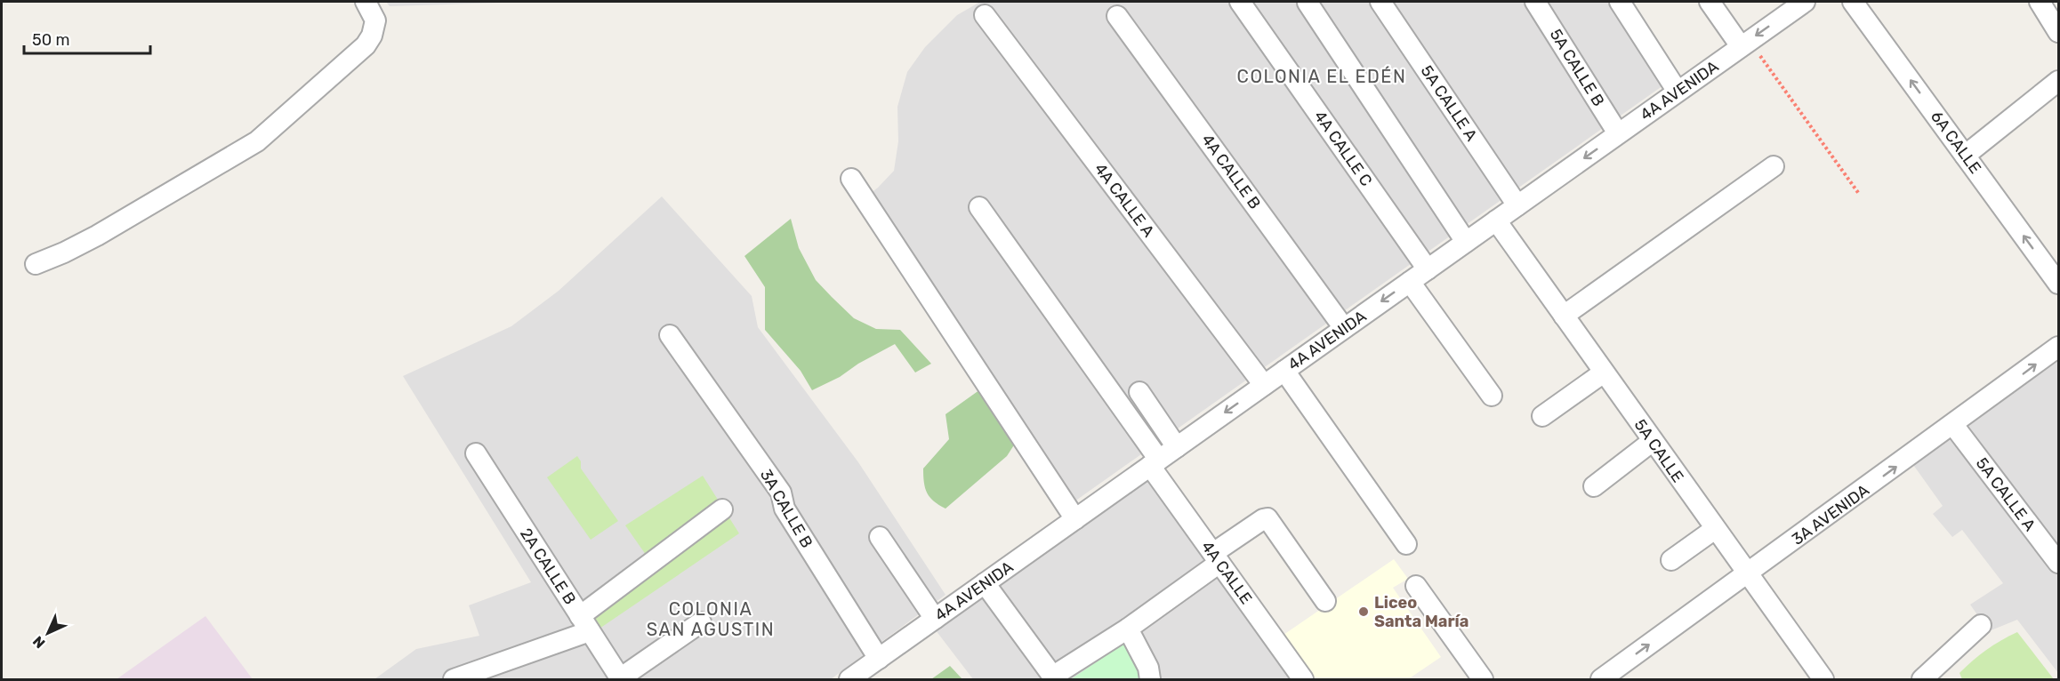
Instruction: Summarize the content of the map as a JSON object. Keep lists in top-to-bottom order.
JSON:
{
  "streets": {
    "street": [
      "5A CALLE B",
      "4A AVENIDA",
      "5A CALLE A",
      "6A CALLE",
      "4A CALLE C",
      "4A CALLE B",
      "4A CALLE A",
      "5A CALLE",
      "3A CALLE B",
      "3A AVENIDA",
      "2A CALLE B",
      "4A CALLE"
    ]
  },
  "crossings": [
    ["5A CALLE B", "4A AVENIDA"],
    ["4A AVENIDA", "5A CALLE A"],
    ["4A AVENIDA", "4A CALLE C"],
    ["4A AVENIDA", "4A CALLE B"],
    ["4A AVENIDA", "4A CALLE A"],
    ["4A AVENIDA", "5A CALLE"],
    ["4A AVENIDA", "3A CALLE B"],
    ["4A AVENIDA", "4A CALLE"],
    ["5A CALLE A", "3A AVENIDA"],
    ["5A CALLE", "3A AVENIDA"]
  ],
  "one_way": ["6A CALLE", "3A AVENIDA"],
  "districts": ["COLONIA EL EDÉN", "COLONIA SAN AGUSTIN"],
  "places": ["Liceo Santa María"],
  "scale_bar": "50 m",
  "north": "bottom left"
}
